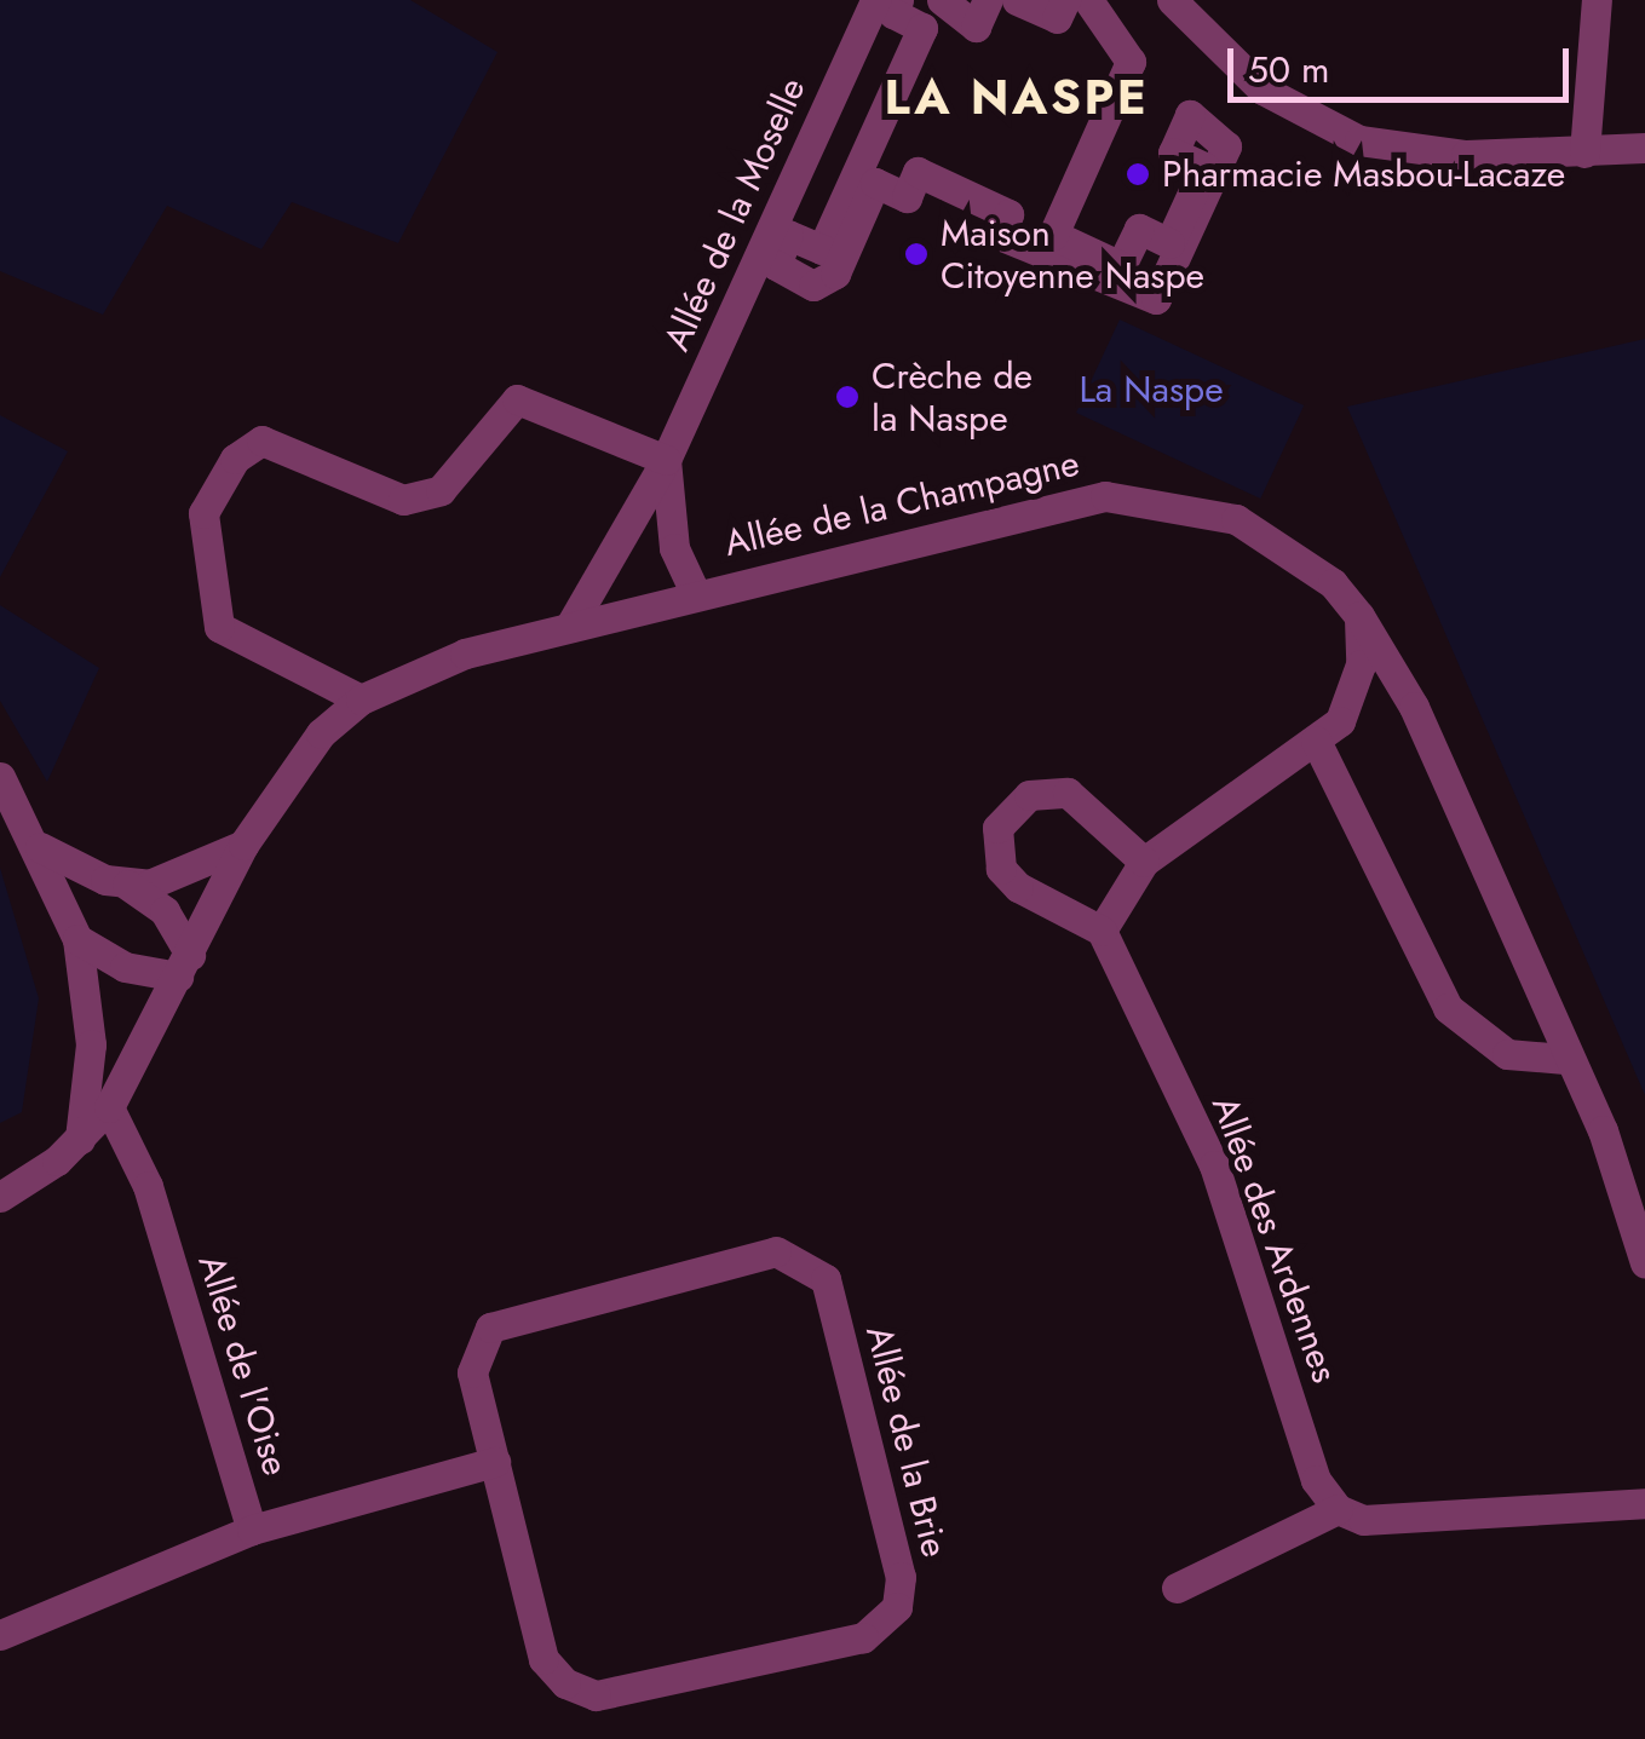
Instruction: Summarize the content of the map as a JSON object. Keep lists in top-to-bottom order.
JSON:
{
  "streets": {
    "street": [
      "Allée de la Moselle",
      "Allée de la Champagne",
      "Allée des Ardennes",
      "Allée de l'Oise",
      "Allée de la Brie"
    ]
  },
  "crossings": [
    ["Allée de la Moselle", "Allée de la Champagne"],
    ["Allée de la Champagne", "Allée de l'Oise"]
  ],
  "districts": ["LA NASPE"],
  "parks": ["La Naspe"],
  "places": ["Pharmacie Masbou-Lacaze", "Maison Citoyenne Naspe", "Crèche de la Naspe"],
  "scale_bar": "50 m"
}
